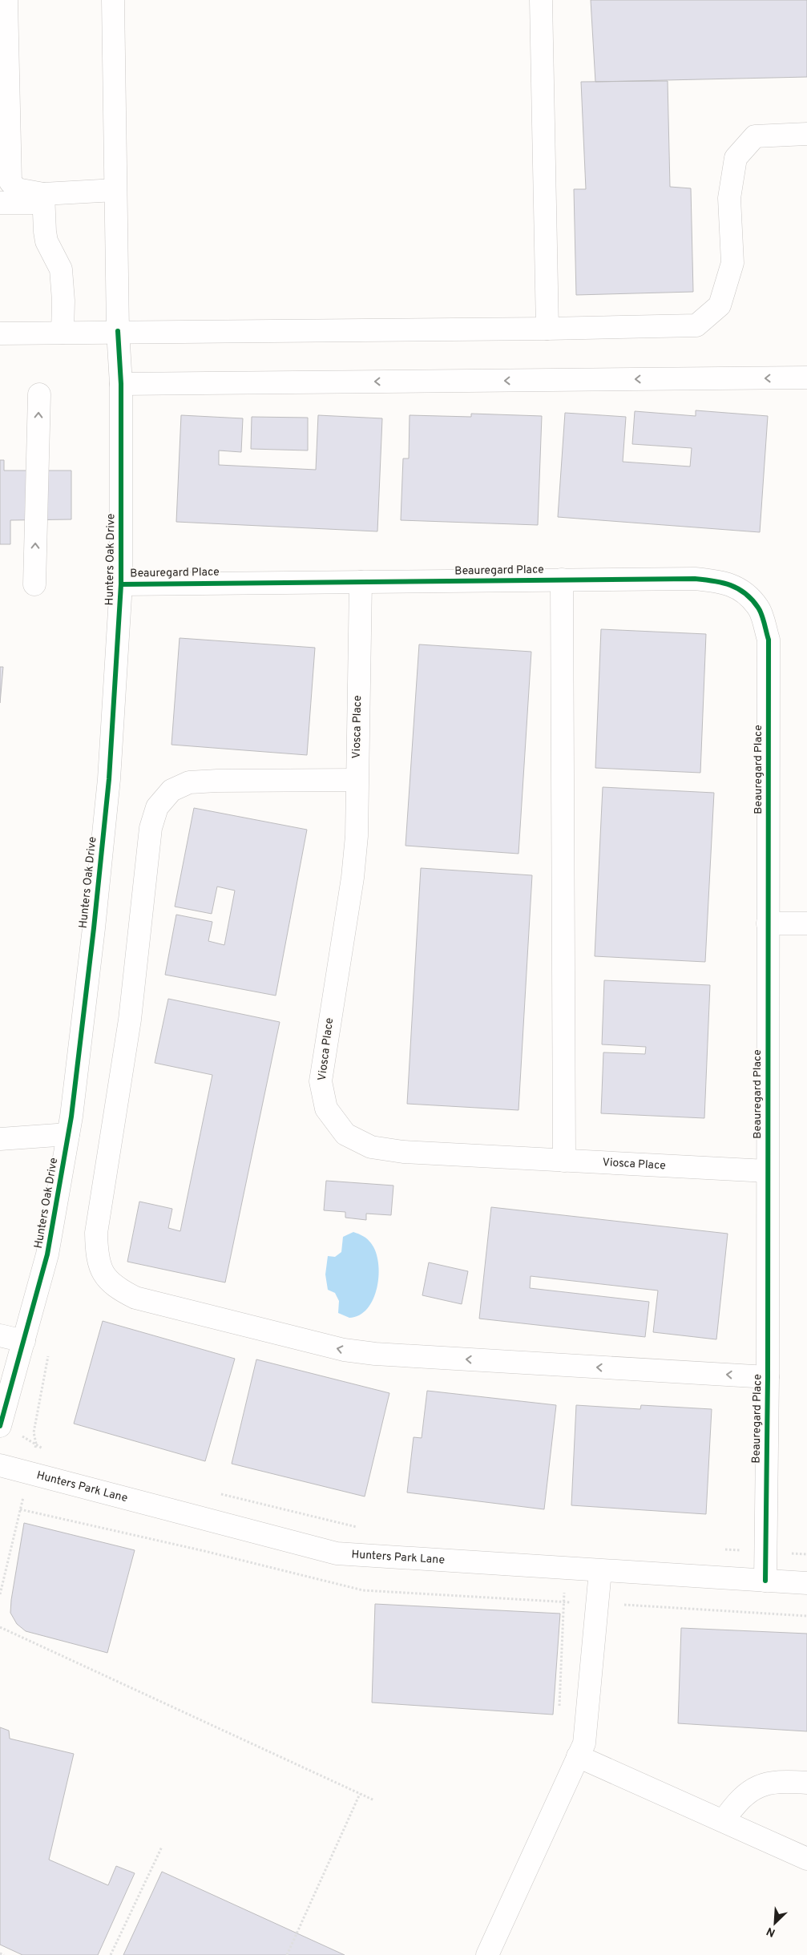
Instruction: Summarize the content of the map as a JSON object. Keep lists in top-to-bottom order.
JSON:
{
  "streets": {
    "street": [
      "Hunters Oak Drive",
      "Beauregard Place",
      "Viosca Place",
      "Hunters Park Lane"
    ]
  },
  "crossings": [
    ["Hunters Oak Drive", "Beauregard Place"],
    ["Beauregard Place", "Viosca Place"],
    ["Beauregard Place", "Hunters Park Lane"]
  ],
  "north": "bottom left"
}
